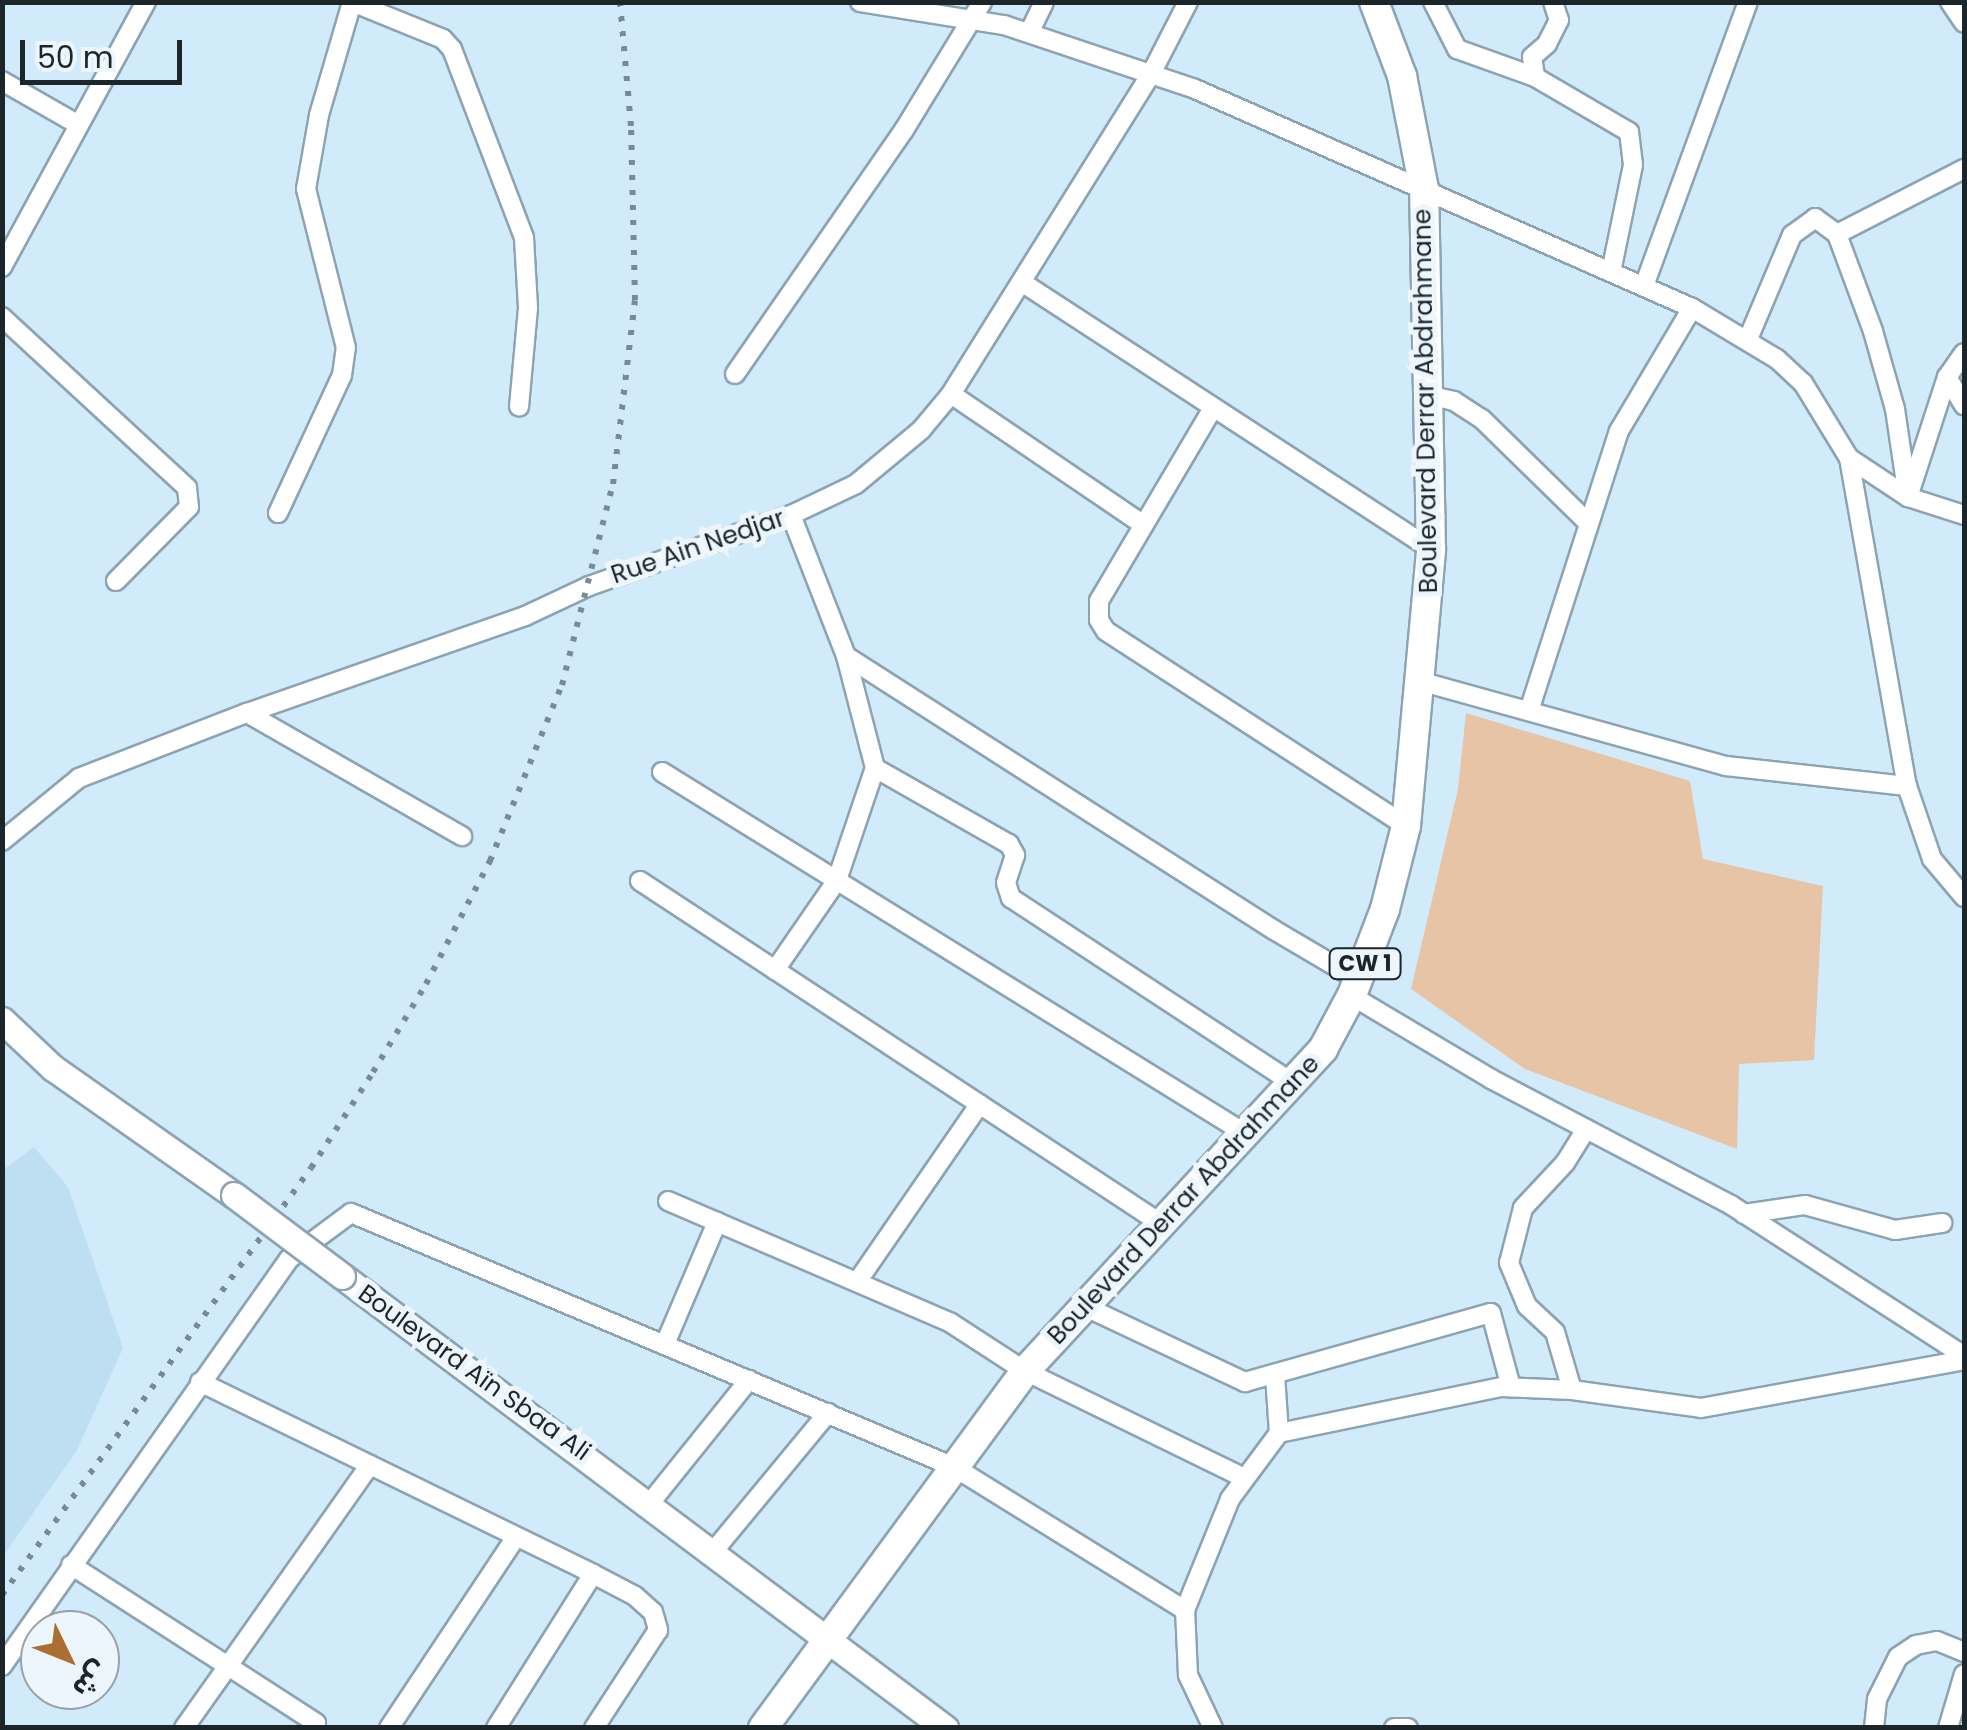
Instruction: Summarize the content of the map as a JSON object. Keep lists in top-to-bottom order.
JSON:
{
  "streets": {
    "main road": ["Boulevard Derrar Abdrahmane", "CW 1", "Boulevard Aïn Sbaa Ali"],
    "street": ["Rue Ain Nedjar"]
  },
  "crossings": [
    ["Boulevard Derrar Abdrahmane", "Boulevard Aïn Sbaa Ali"]
  ],
  "scale_bar": "50 m",
  "north": "bottom right"
}
